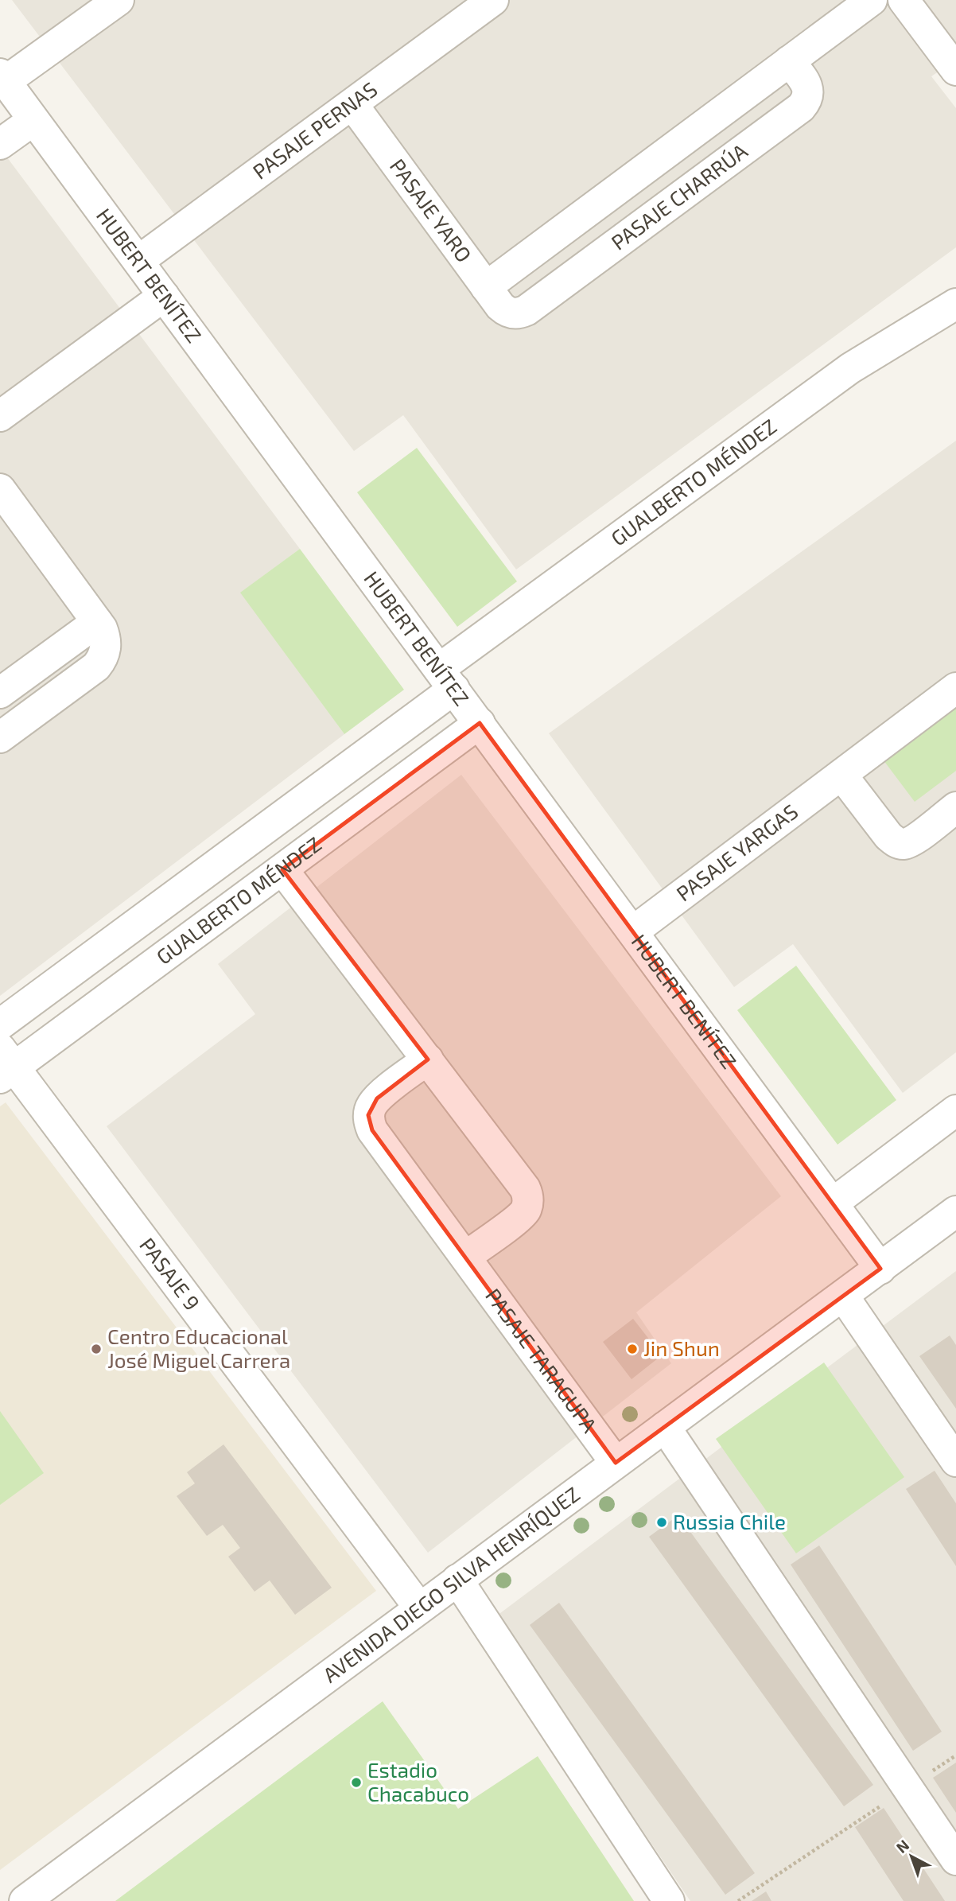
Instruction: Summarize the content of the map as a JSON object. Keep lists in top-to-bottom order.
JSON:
{
  "streets": {
    "street": [
      "PASAJE PERNAS",
      "PASAJE CHARRÚA",
      "PASAJE YARO",
      "HUBERT BENÍTEZ",
      "GUALBERTO MÉNDEZ",
      "PASAJE YARGAS",
      "PASAJE 9",
      "PASAJE TARAGUPA",
      "AVENIDA DIEGO SILVA HENRÍQUEZ"
    ]
  },
  "crossings": [
    ["PASAJE PERNAS", "PASAJE YARO"],
    ["PASAJE PERNAS", "HUBERT BENÍTEZ"],
    ["PASAJE CHARRÚA", "PASAJE YARO"],
    ["HUBERT BENÍTEZ", "GUALBERTO MÉNDEZ"],
    ["HUBERT BENÍTEZ", "PASAJE YARGAS"],
    ["GUALBERTO MÉNDEZ", "PASAJE 9"],
    ["PASAJE 9", "AVENIDA DIEGO SILVA HENRÍQUEZ"],
    ["PASAJE TARAGUPA", "AVENIDA DIEGO SILVA HENRÍQUEZ"]
  ],
  "places": [
    "Centro Educacional José Miguel Carrera",
    "Jin Shun",
    "Russia Chile",
    "Estadio Chacabuco"
  ],
  "north": "top left"
}
